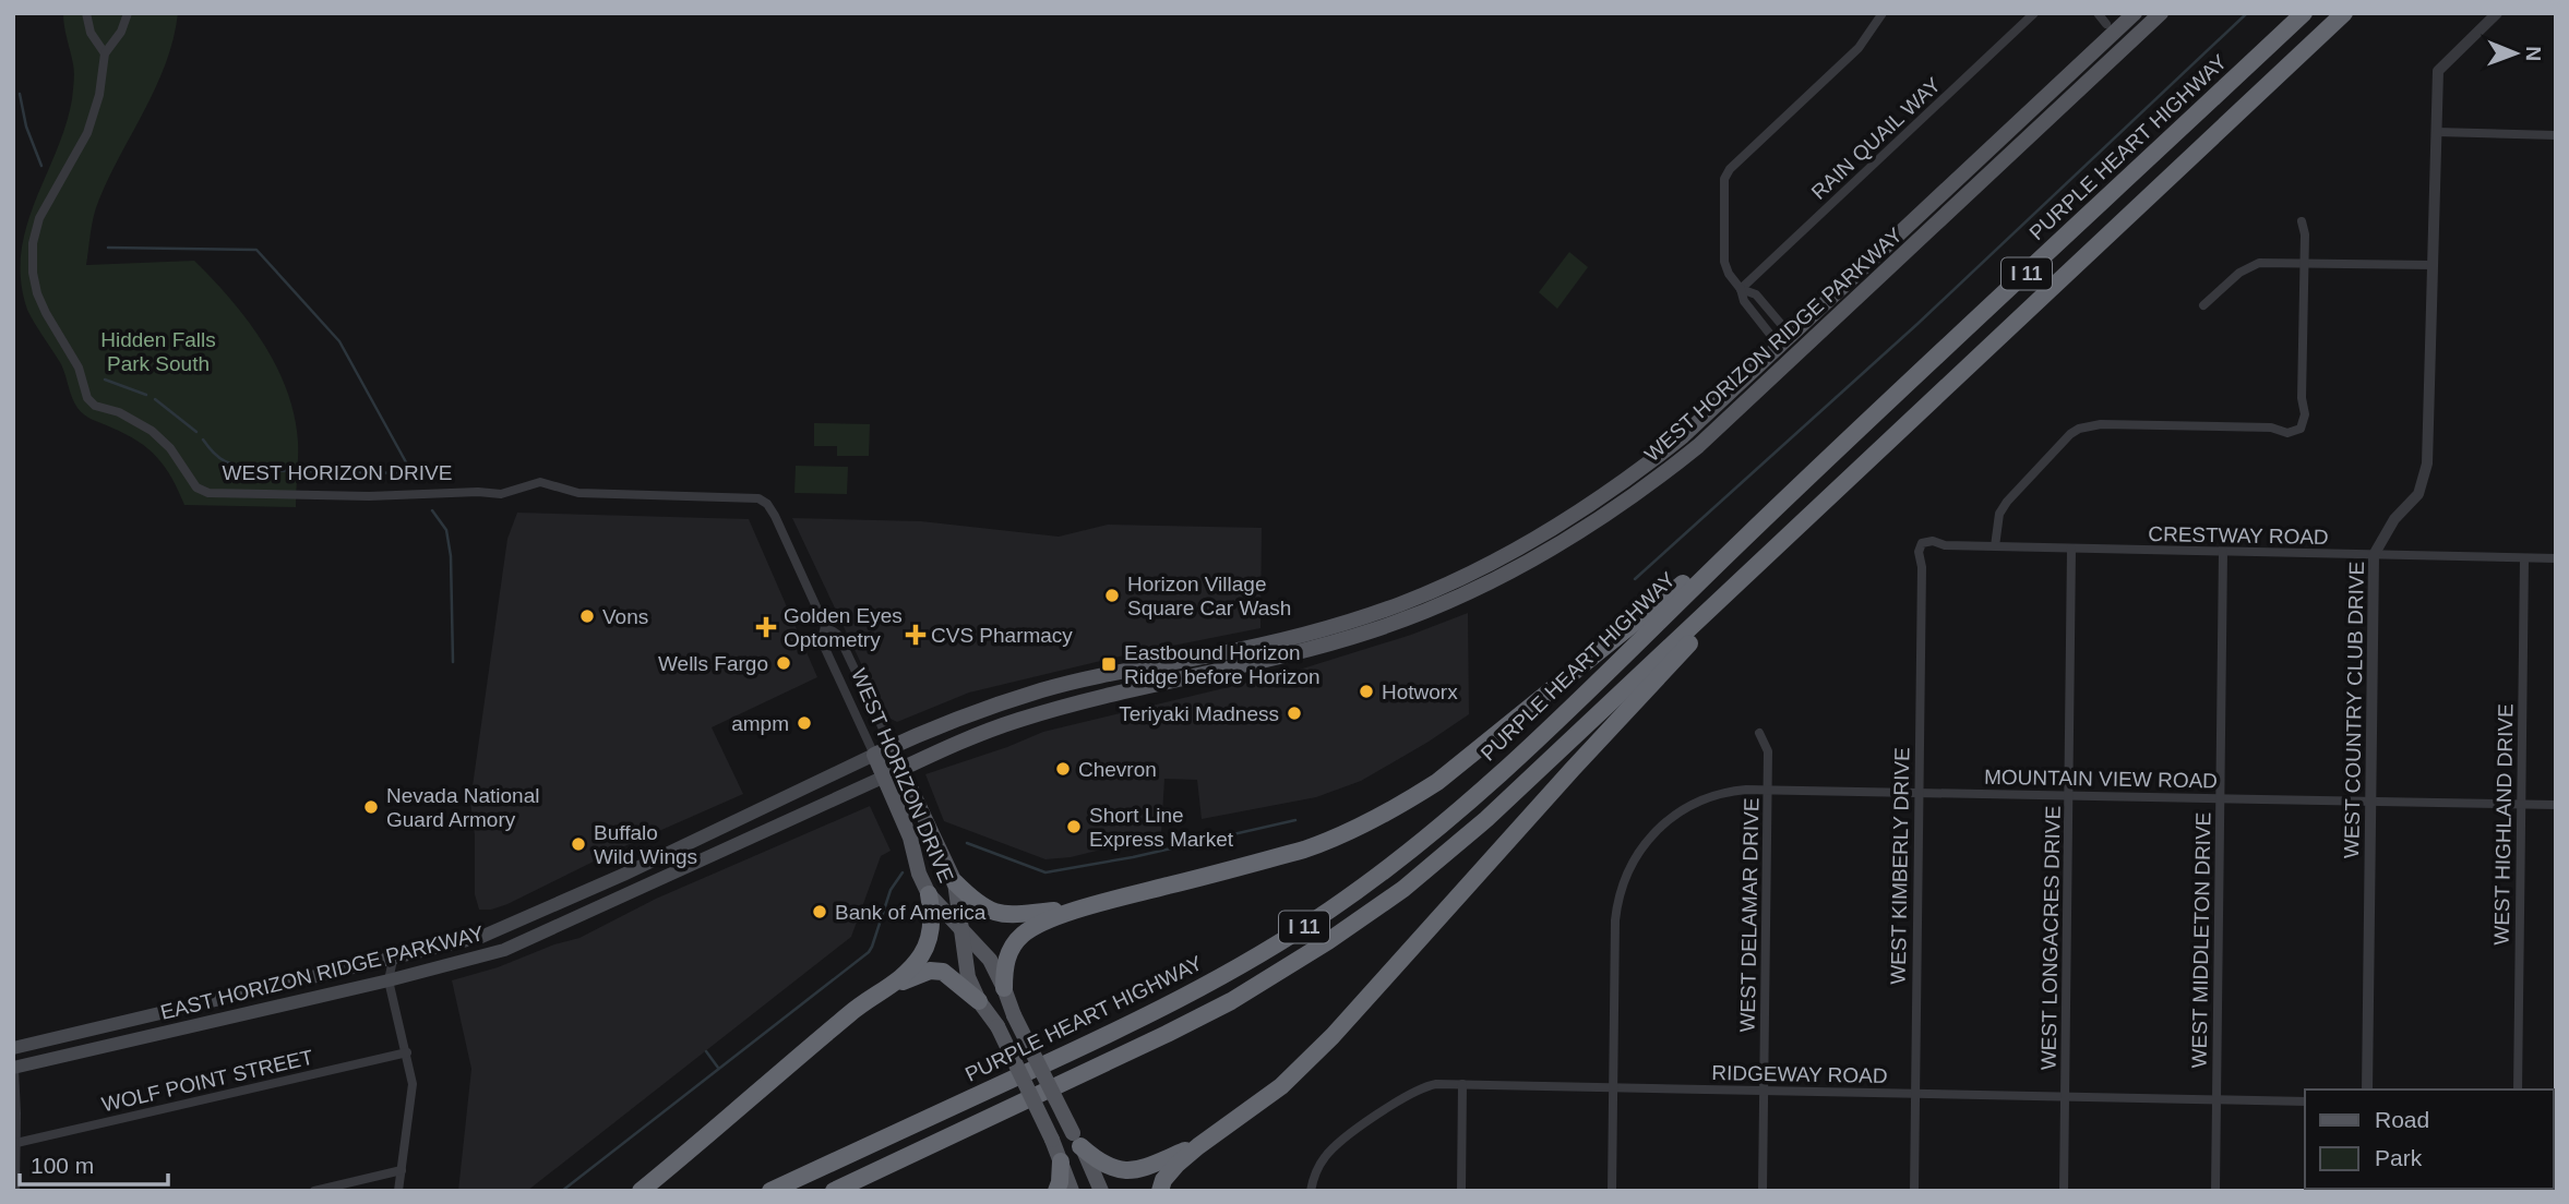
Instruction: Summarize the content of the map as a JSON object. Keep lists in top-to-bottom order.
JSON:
{
  "streets": {
    "highway": ["PURPLE HEART HIGHWAY", "I 11"],
    "main road": ["WEST HORIZON RIDGE PARKWAY", "WEST HORIZON DRIVE", "EAST HORIZON RIDGE PARKWAY"],
    "street": [
      "RAIN QUAIL WAY",
      "CRESTWAY ROAD",
      "WEST COUNTRY CLUB DRIVE",
      "MOUNTAIN VIEW ROAD",
      "WEST HIGHLAND DRIVE",
      "WEST KIMBERLY DRIVE",
      "WEST DELAMAR DRIVE",
      "WEST LONGACRES DRIVE",
      "WEST MIDDLETON DRIVE",
      "RIDGEWAY ROAD",
      "WOLF POINT STREET"
    ]
  },
  "crossings": [
    ["WEST HORIZON RIDGE PARKWAY", "WEST HORIZON DRIVE"],
    ["WEST HORIZON RIDGE PARKWAY", "EAST HORIZON RIDGE PARKWAY"],
    ["WEST HORIZON DRIVE", "EAST HORIZON RIDGE PARKWAY"],
    ["CRESTWAY ROAD", "WEST COUNTRY CLUB DRIVE"],
    ["CRESTWAY ROAD", "WEST HIGHLAND DRIVE"],
    ["CRESTWAY ROAD", "WEST KIMBERLY DRIVE"],
    ["CRESTWAY ROAD", "WEST LONGACRES DRIVE"],
    ["CRESTWAY ROAD", "WEST MIDDLETON DRIVE"],
    ["WEST COUNTRY CLUB DRIVE", "MOUNTAIN VIEW ROAD"],
    ["MOUNTAIN VIEW ROAD", "WEST HIGHLAND DRIVE"],
    ["MOUNTAIN VIEW ROAD", "WEST KIMBERLY DRIVE"],
    ["MOUNTAIN VIEW ROAD", "WEST DELAMAR DRIVE"],
    ["MOUNTAIN VIEW ROAD", "WEST LONGACRES DRIVE"],
    ["MOUNTAIN VIEW ROAD", "WEST MIDDLETON DRIVE"],
    ["MOUNTAIN VIEW ROAD", "RIDGEWAY ROAD"],
    ["WEST KIMBERLY DRIVE", "RIDGEWAY ROAD"],
    ["WEST DELAMAR DRIVE", "RIDGEWAY ROAD"],
    ["WEST LONGACRES DRIVE", "RIDGEWAY ROAD"],
    ["WEST MIDDLETON DRIVE", "RIDGEWAY ROAD"]
  ],
  "parks": ["Hidden Falls Park South"],
  "places": {
    "other": [
      "Horizon Village Square Car Wash",
      "Vons",
      "Wells Fargo",
      "Hotworx",
      "Teriyaki Madness",
      "ampm",
      "Chevron",
      "Nevada National Guard Armory",
      "Short Line Express Market",
      "Buffalo Wild Wings",
      "Bank of America"
    ],
    "health": ["Golden Eyes Optometry", "CVS Pharmacy"],
    "transit": ["Eastbound Horizon Ridge before Horizon"]
  },
  "legend": ["Road", "Park"],
  "scale_bar": "100 m",
  "north": "right"
}
